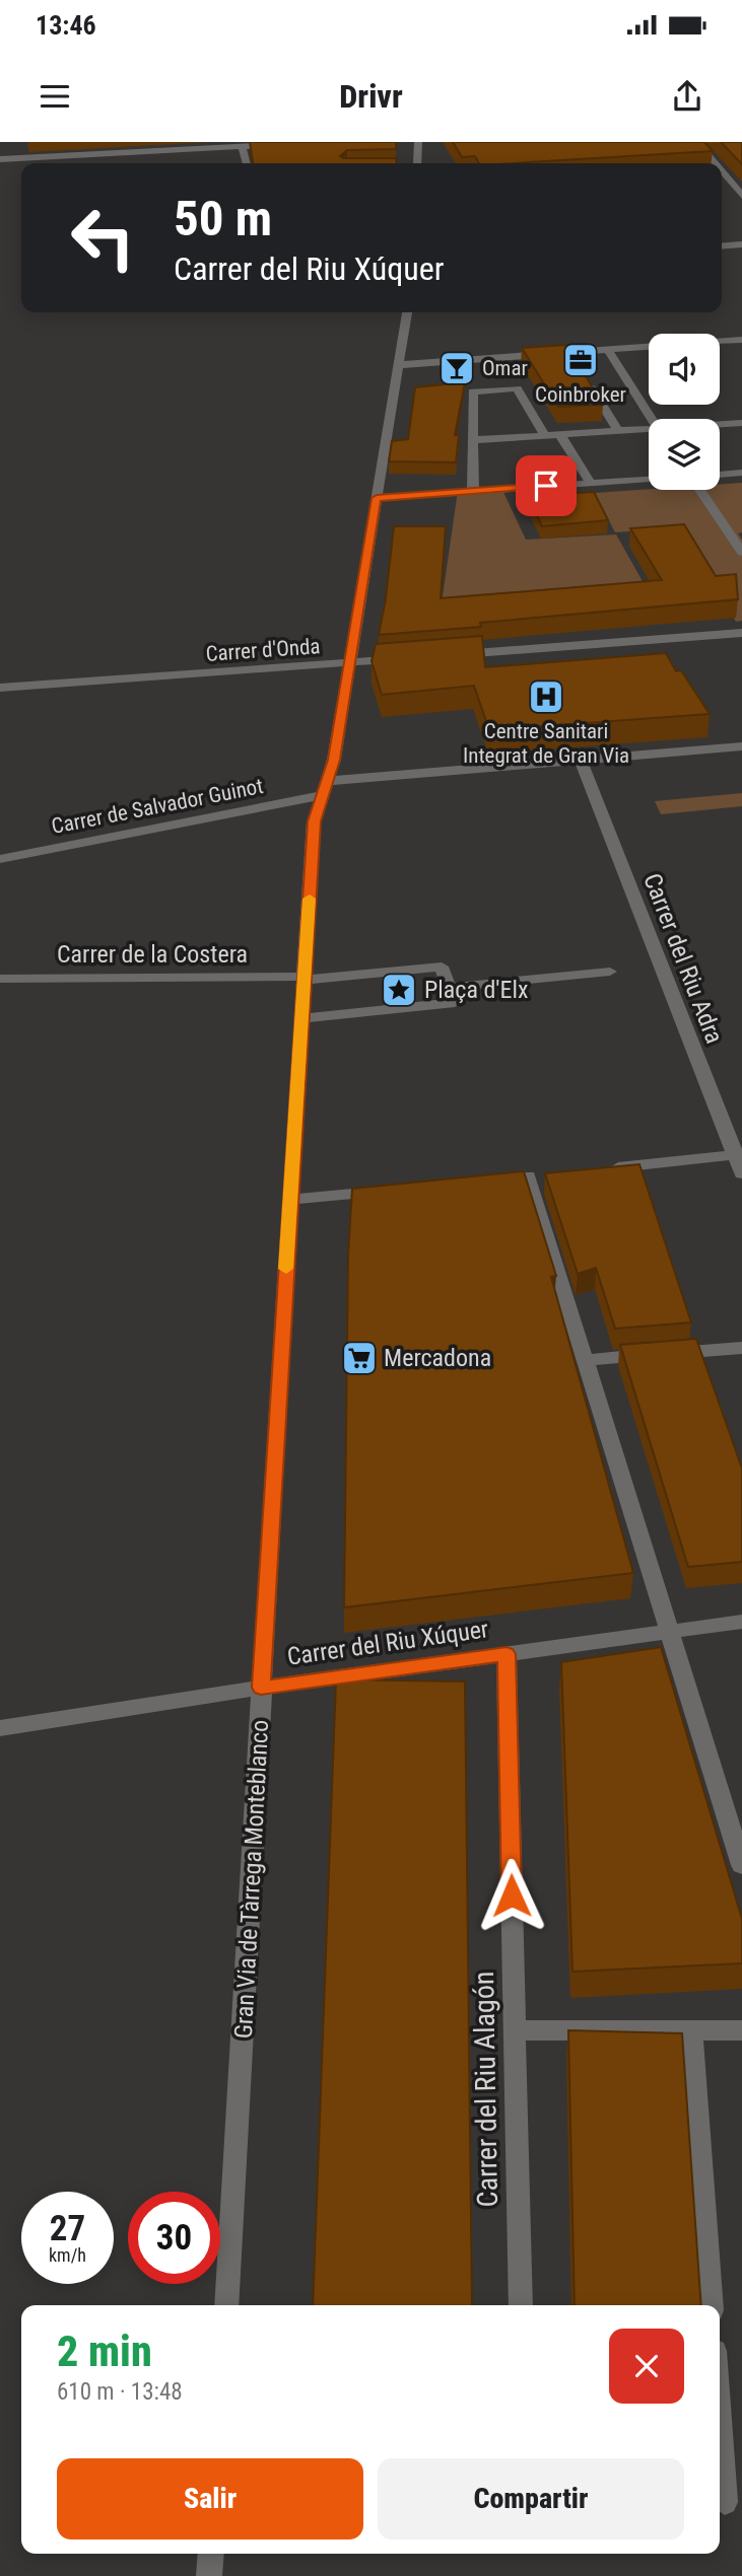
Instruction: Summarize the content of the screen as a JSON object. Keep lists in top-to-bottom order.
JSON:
{
  "streets": {
    "street": [
      "Carrer d'Onda",
      "Carrer de Salvador Guinot",
      "Carrer de la Costera",
      "Carrer del Riu Adra",
      "Carrer del Riu Xúquer",
      "Gran Via de Tàrrega Monteblanco",
      "Carrer del Riu Alagón"
    ]
  },
  "crossings": [
    ["Carrer d'Onda", "Gran Via de Tàrrega Monteblanco"],
    ["Carrer de Salvador Guinot", "Carrer del Riu Adra"],
    ["Carrer de Salvador Guinot", "Gran Via de Tàrrega Monteblanco"],
    ["Carrer de la Costera", "Gran Via de Tàrrega Monteblanco"],
    ["Carrer del Riu Xúquer", "Gran Via de Tàrrega Monteblanco"],
    ["Carrer del Riu Xúquer", "Carrer del Riu Alagón"]
  ],
  "places": {
    "office": ["Coinbroker"],
    "bar": ["Omar"],
    "hospital": ["Centre Sanitari Integrat de Gran Via"],
    "place": ["Plaça d'Elx"],
    "supermarket": ["Mercadona"]
  },
  "page": {
    "status": "13:46",
    "header": "Drivr",
    "turn": ["50 m", "Carrer del Riu Xúquer"],
    "speed": "27 km/h",
    "limit": "30",
    "heading": ["2 min", "610 m · 13:48"],
    "buttons": ["Salir", "Compartir"]
  }
}
